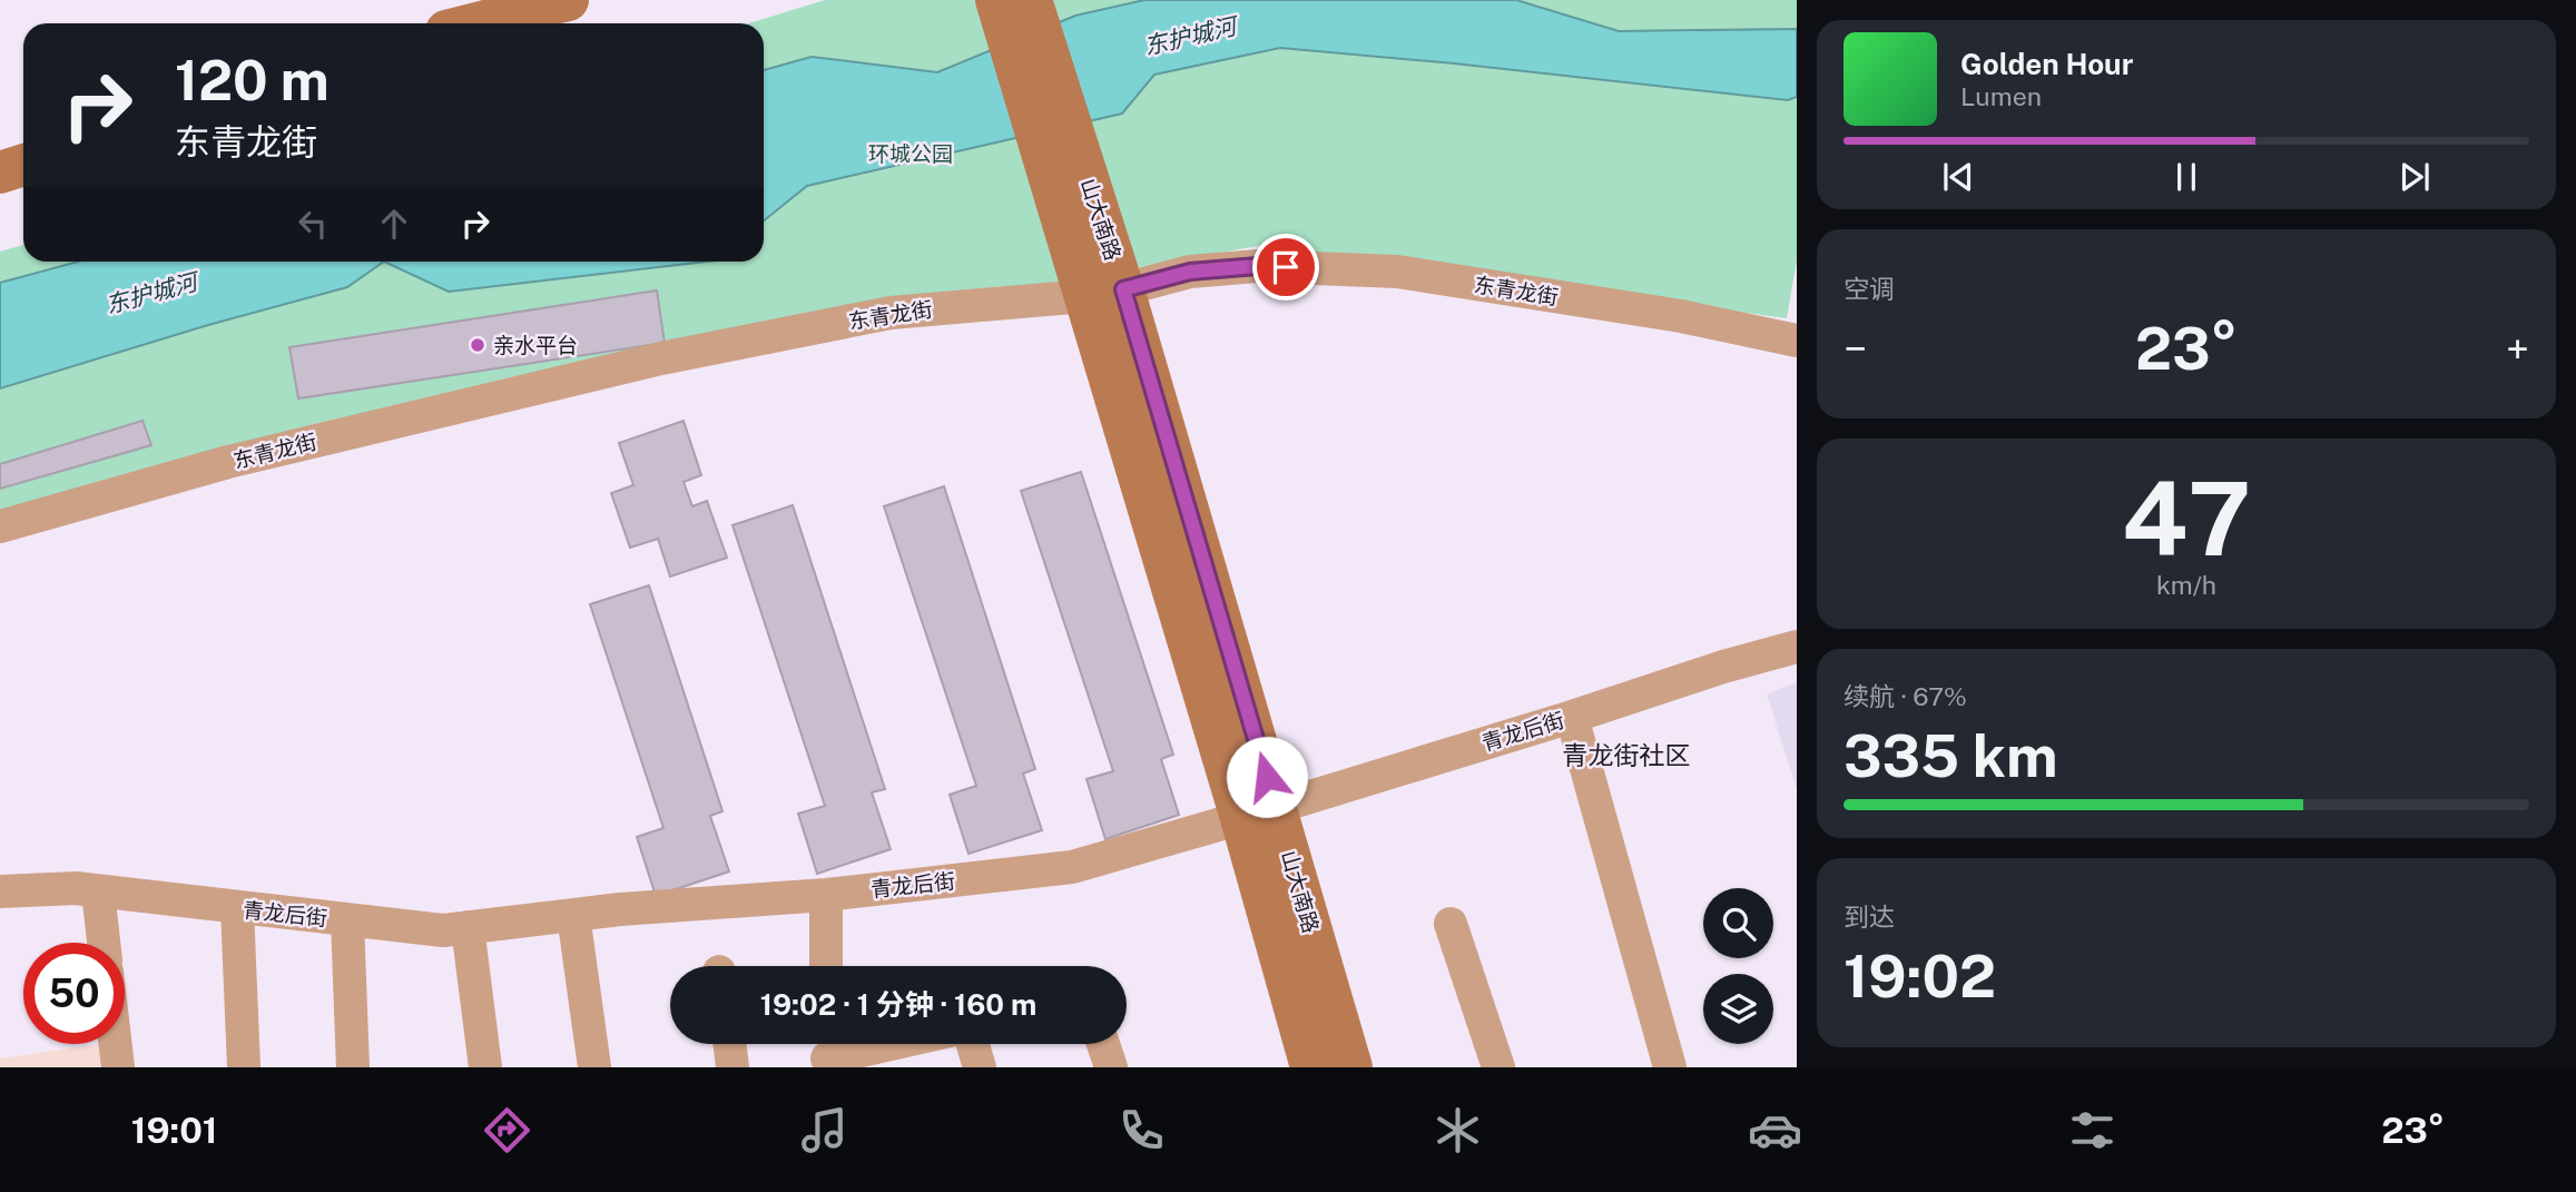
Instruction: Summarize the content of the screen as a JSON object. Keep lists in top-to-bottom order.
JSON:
{
  "streets": {
    "main road": ["山大南路"],
    "street": ["东青龙街", "青龙后街"]
  },
  "crossings": [
    ["山大南路", "东青龙街"],
    ["山大南路", "青龙后街"]
  ],
  "districts": ["青龙街社区"],
  "water": ["东护城河"],
  "parks": ["环城公园"],
  "places": ["亲水平台"],
  "page": {
    "turn": ["120 m", "东青龙街"],
    "song": ["Golden Hour", "Lumen"],
    "tile": [
      "空调",
      ["47", "km/h"],
      ["续航 · 67%", "335 km"],
      ["到达", "19:02"]
    ],
    "heat": ["−", "23°", "+"],
    "limit": "50",
    "trip": "19:02 · 1 分钟 · 160 m",
    "tabs": ["19:01", "23°"]
  }
}
